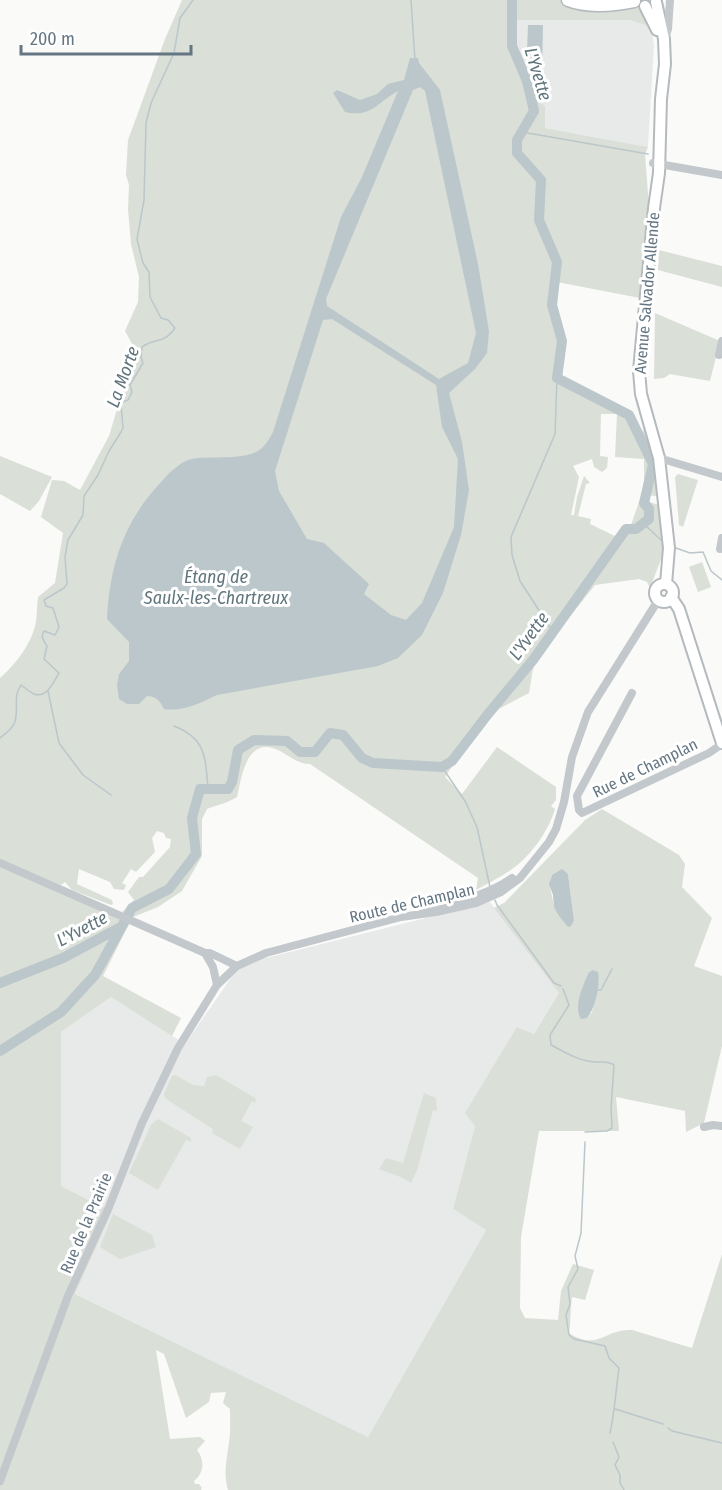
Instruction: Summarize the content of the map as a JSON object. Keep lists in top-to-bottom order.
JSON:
{
  "streets": {
    "main road": ["Avenue Salvador Allende"],
    "street": ["Rue de Champlan", "Route de Champlan", "Rue de la Prairie"]
  },
  "crossings": [
    ["Avenue Salvador Allende", "Route de Champlan"],
    ["Route de Champlan", "Rue de la Prairie"]
  ],
  "water": ["L'Yvette", "La Morte", "Étang de Saulx-les-Chartreux"],
  "scale_bar": "200 m"
}
